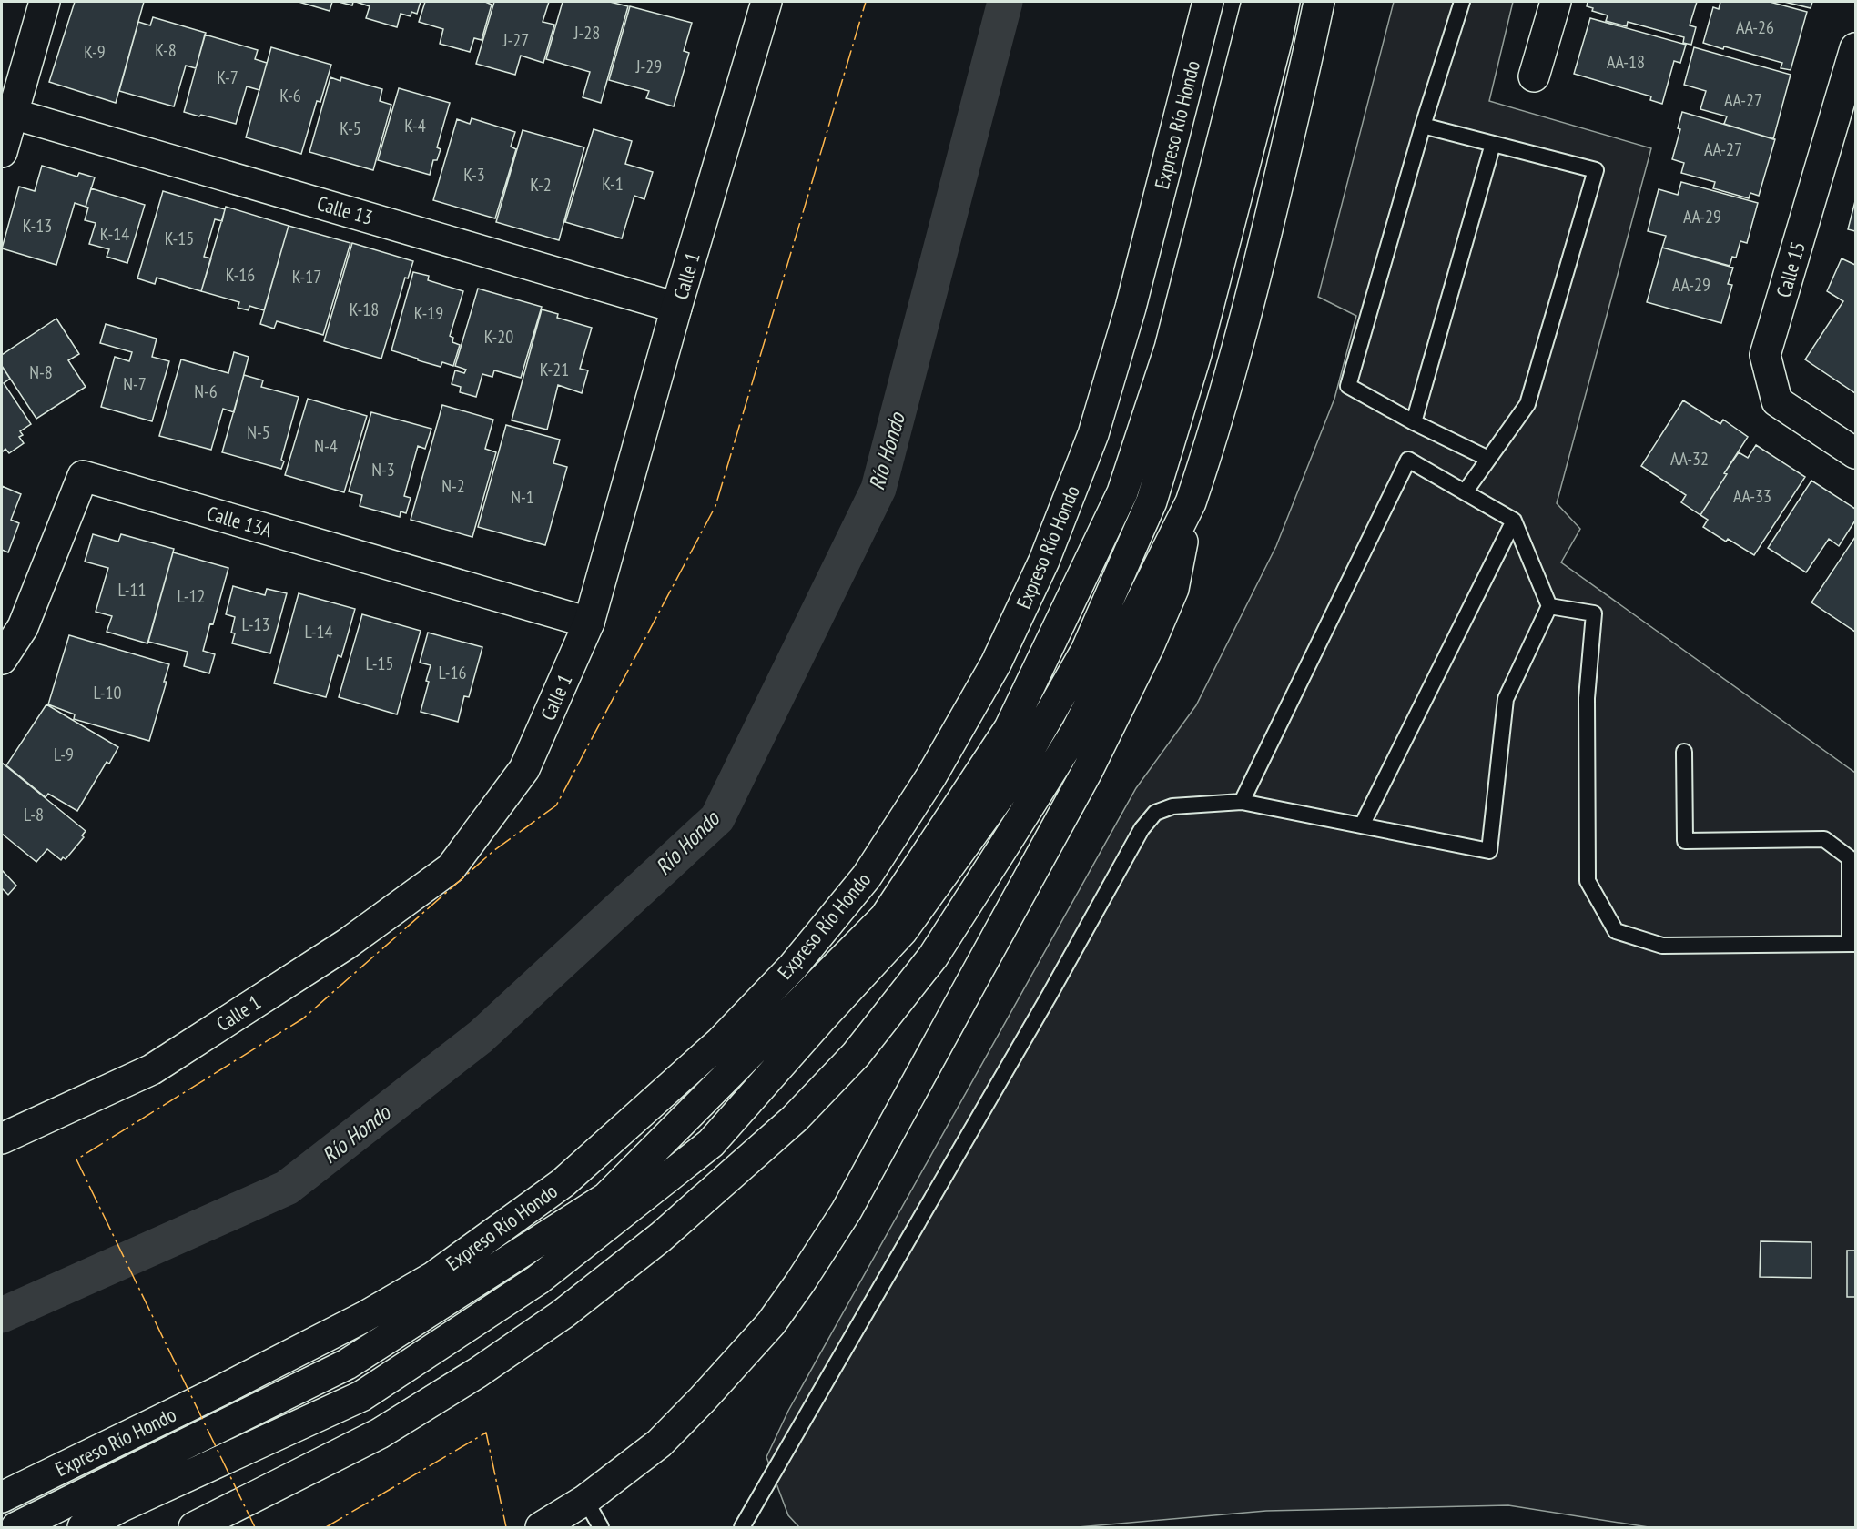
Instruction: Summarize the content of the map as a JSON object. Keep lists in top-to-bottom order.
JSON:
{
  "streets": {
    "main road": [
      "Expreso Río Hondo",
      "Calle 13",
      "Calle 15",
      "Calle 1",
      "Calle 13A"
    ]
  },
  "crossings": [
    ["Calle 13", "Calle 1"],
    ["Calle 1", "Calle 13A"]
  ],
  "water": ["Río Hondo"],
  "house_numbers": [
    "AA-26",
    "J-28",
    "J-27",
    "K-8",
    "K-9",
    "AA-18",
    "J-29",
    "K-7",
    "K-6",
    "AA-27",
    "K-4",
    "K-5",
    "AA-27",
    "K-3",
    "K-1",
    "K-2",
    "AA-29",
    "K-13",
    "K-14",
    "K-15",
    "K-16",
    "K-17",
    "AA-29",
    "K-18",
    "K-19",
    "K-20",
    "K-21",
    "N-8",
    "N-7",
    "N-6",
    "N-5",
    "N-4",
    "AA-32",
    "N-3",
    "N-2",
    "AA-33",
    "N-1",
    "L-11",
    "L-12",
    "L-13",
    "L-14",
    "L-15",
    "L-16",
    "L-10",
    "L-9",
    "L-8"
  ]
}
